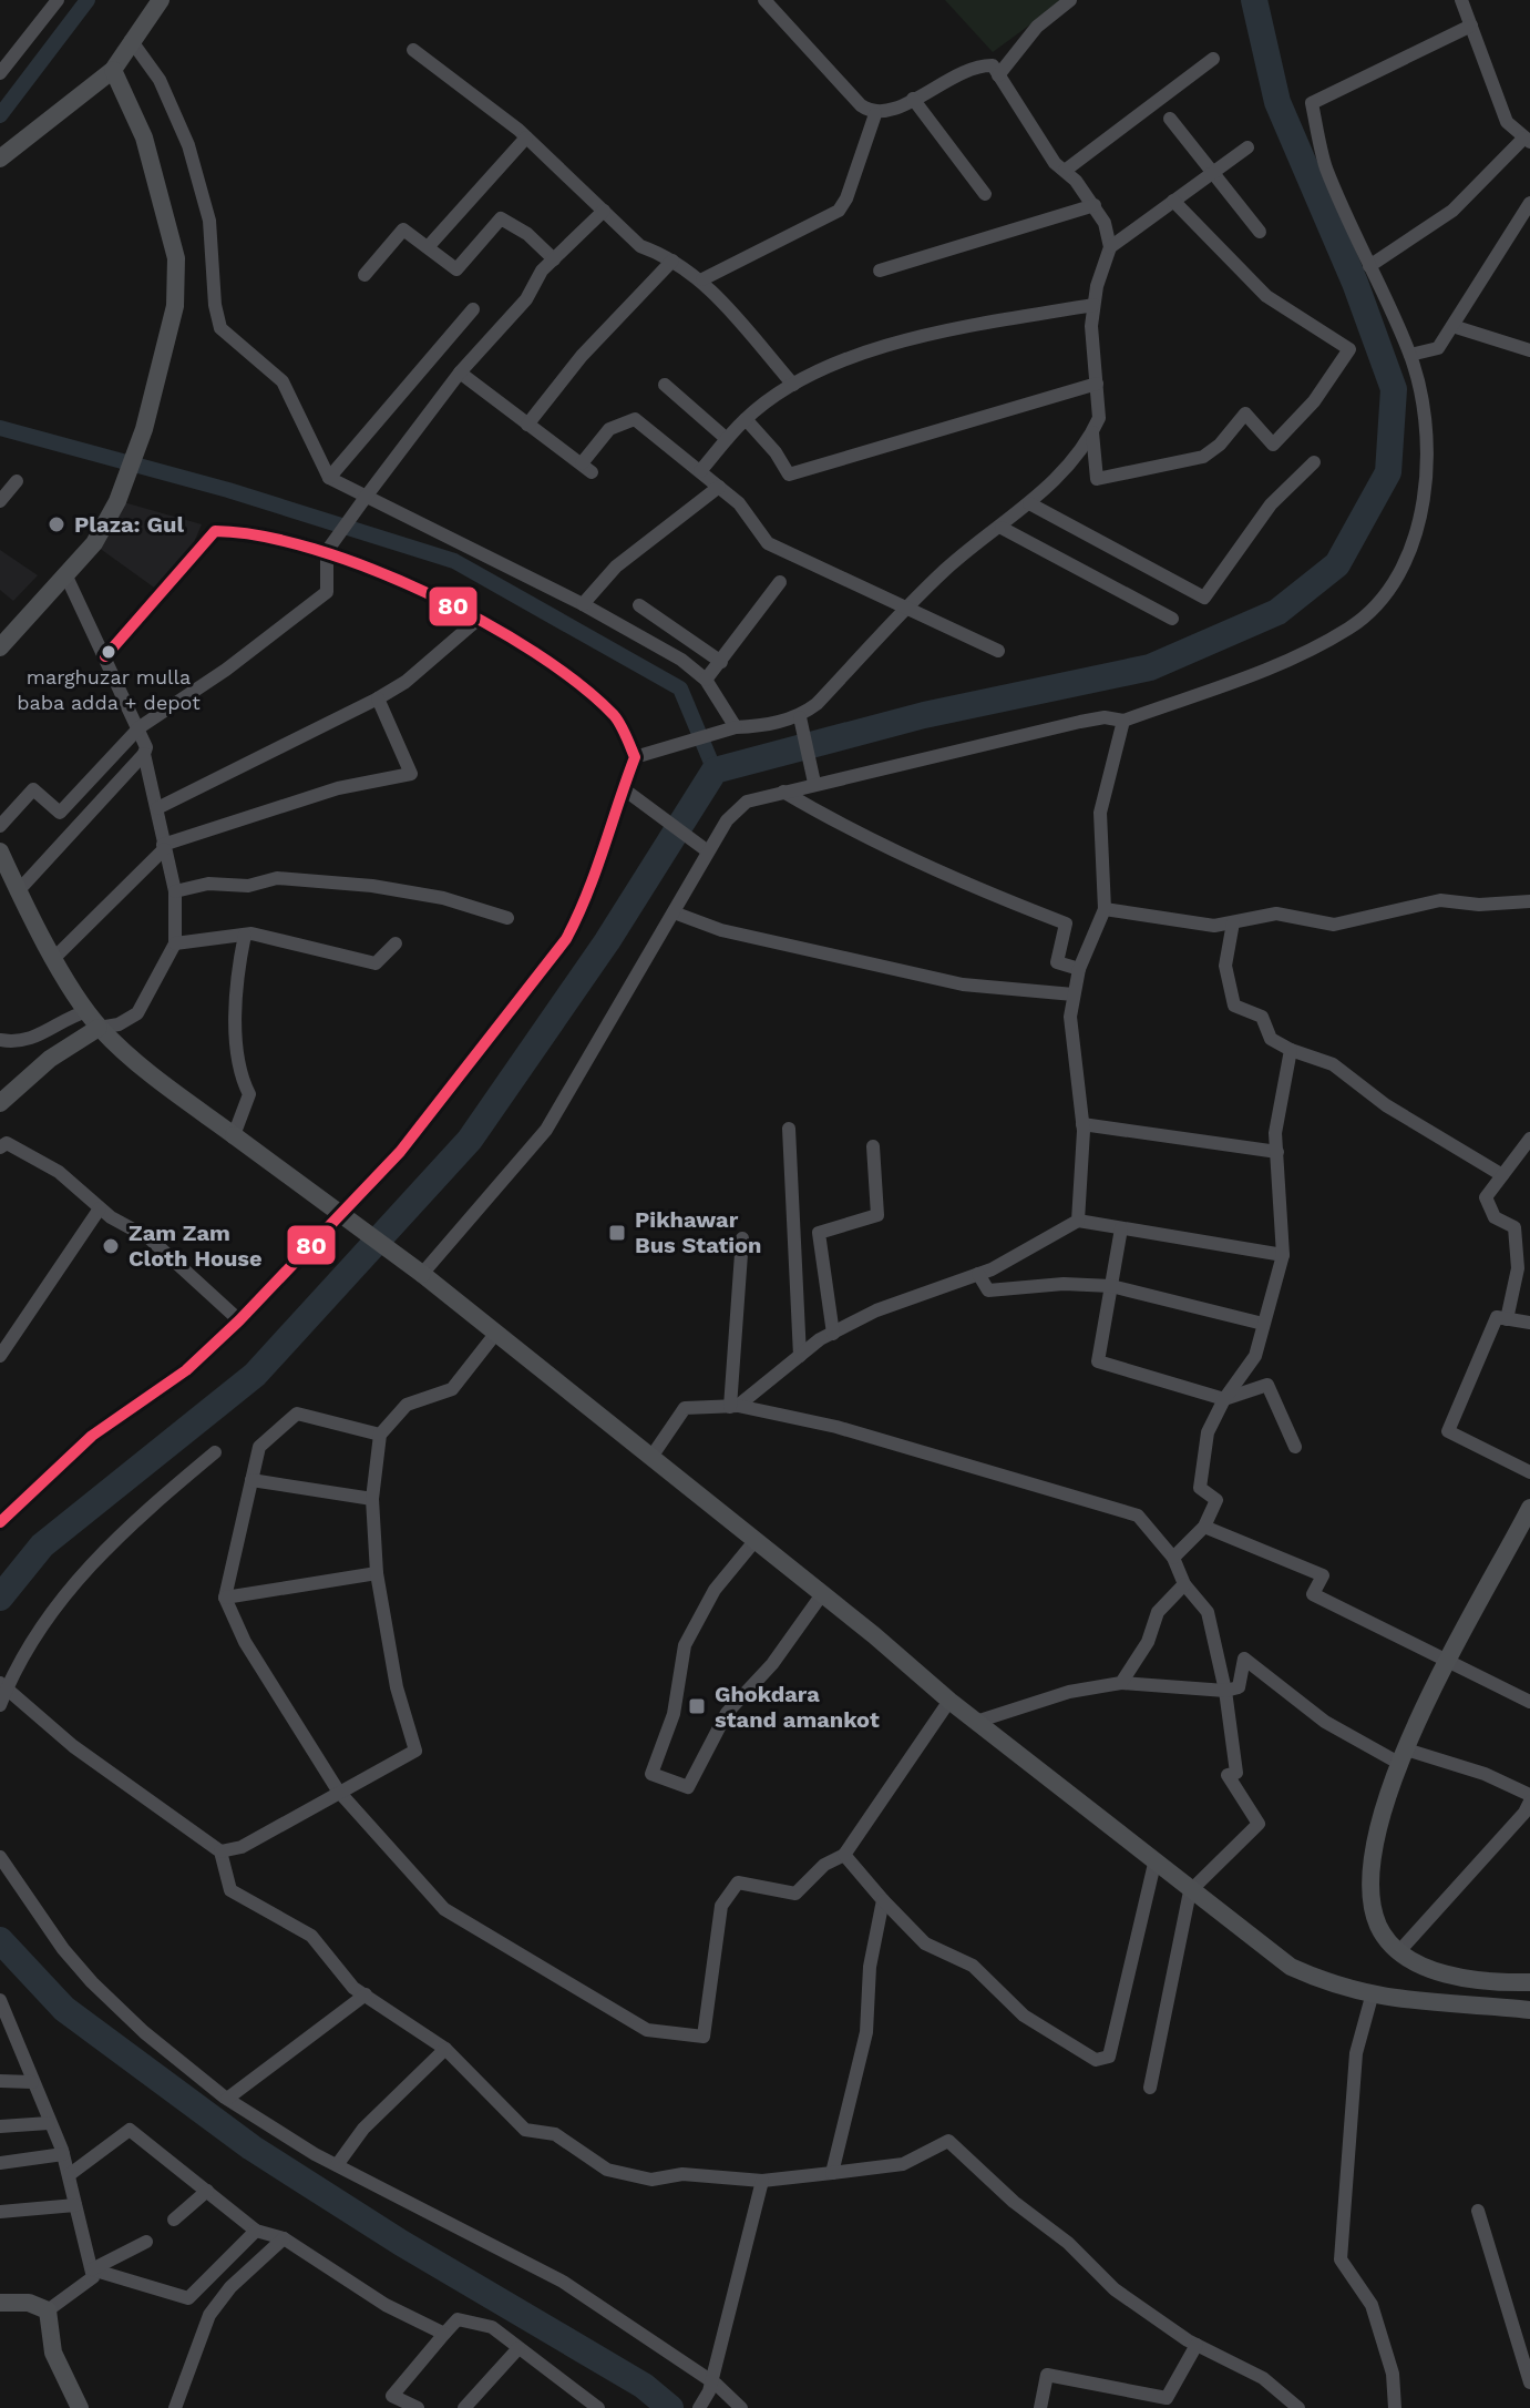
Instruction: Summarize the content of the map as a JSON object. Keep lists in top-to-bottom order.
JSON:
{
  "places": {
    "other": ["Plaza: Gul", "marghuzar mulla baba adda + depot", "Zam Zam Cloth House"],
    "transit": ["Pikhawar Bus Station", "Ghokdara stand amankot"]
  },
  "lines": ["transit line 80"]
}
